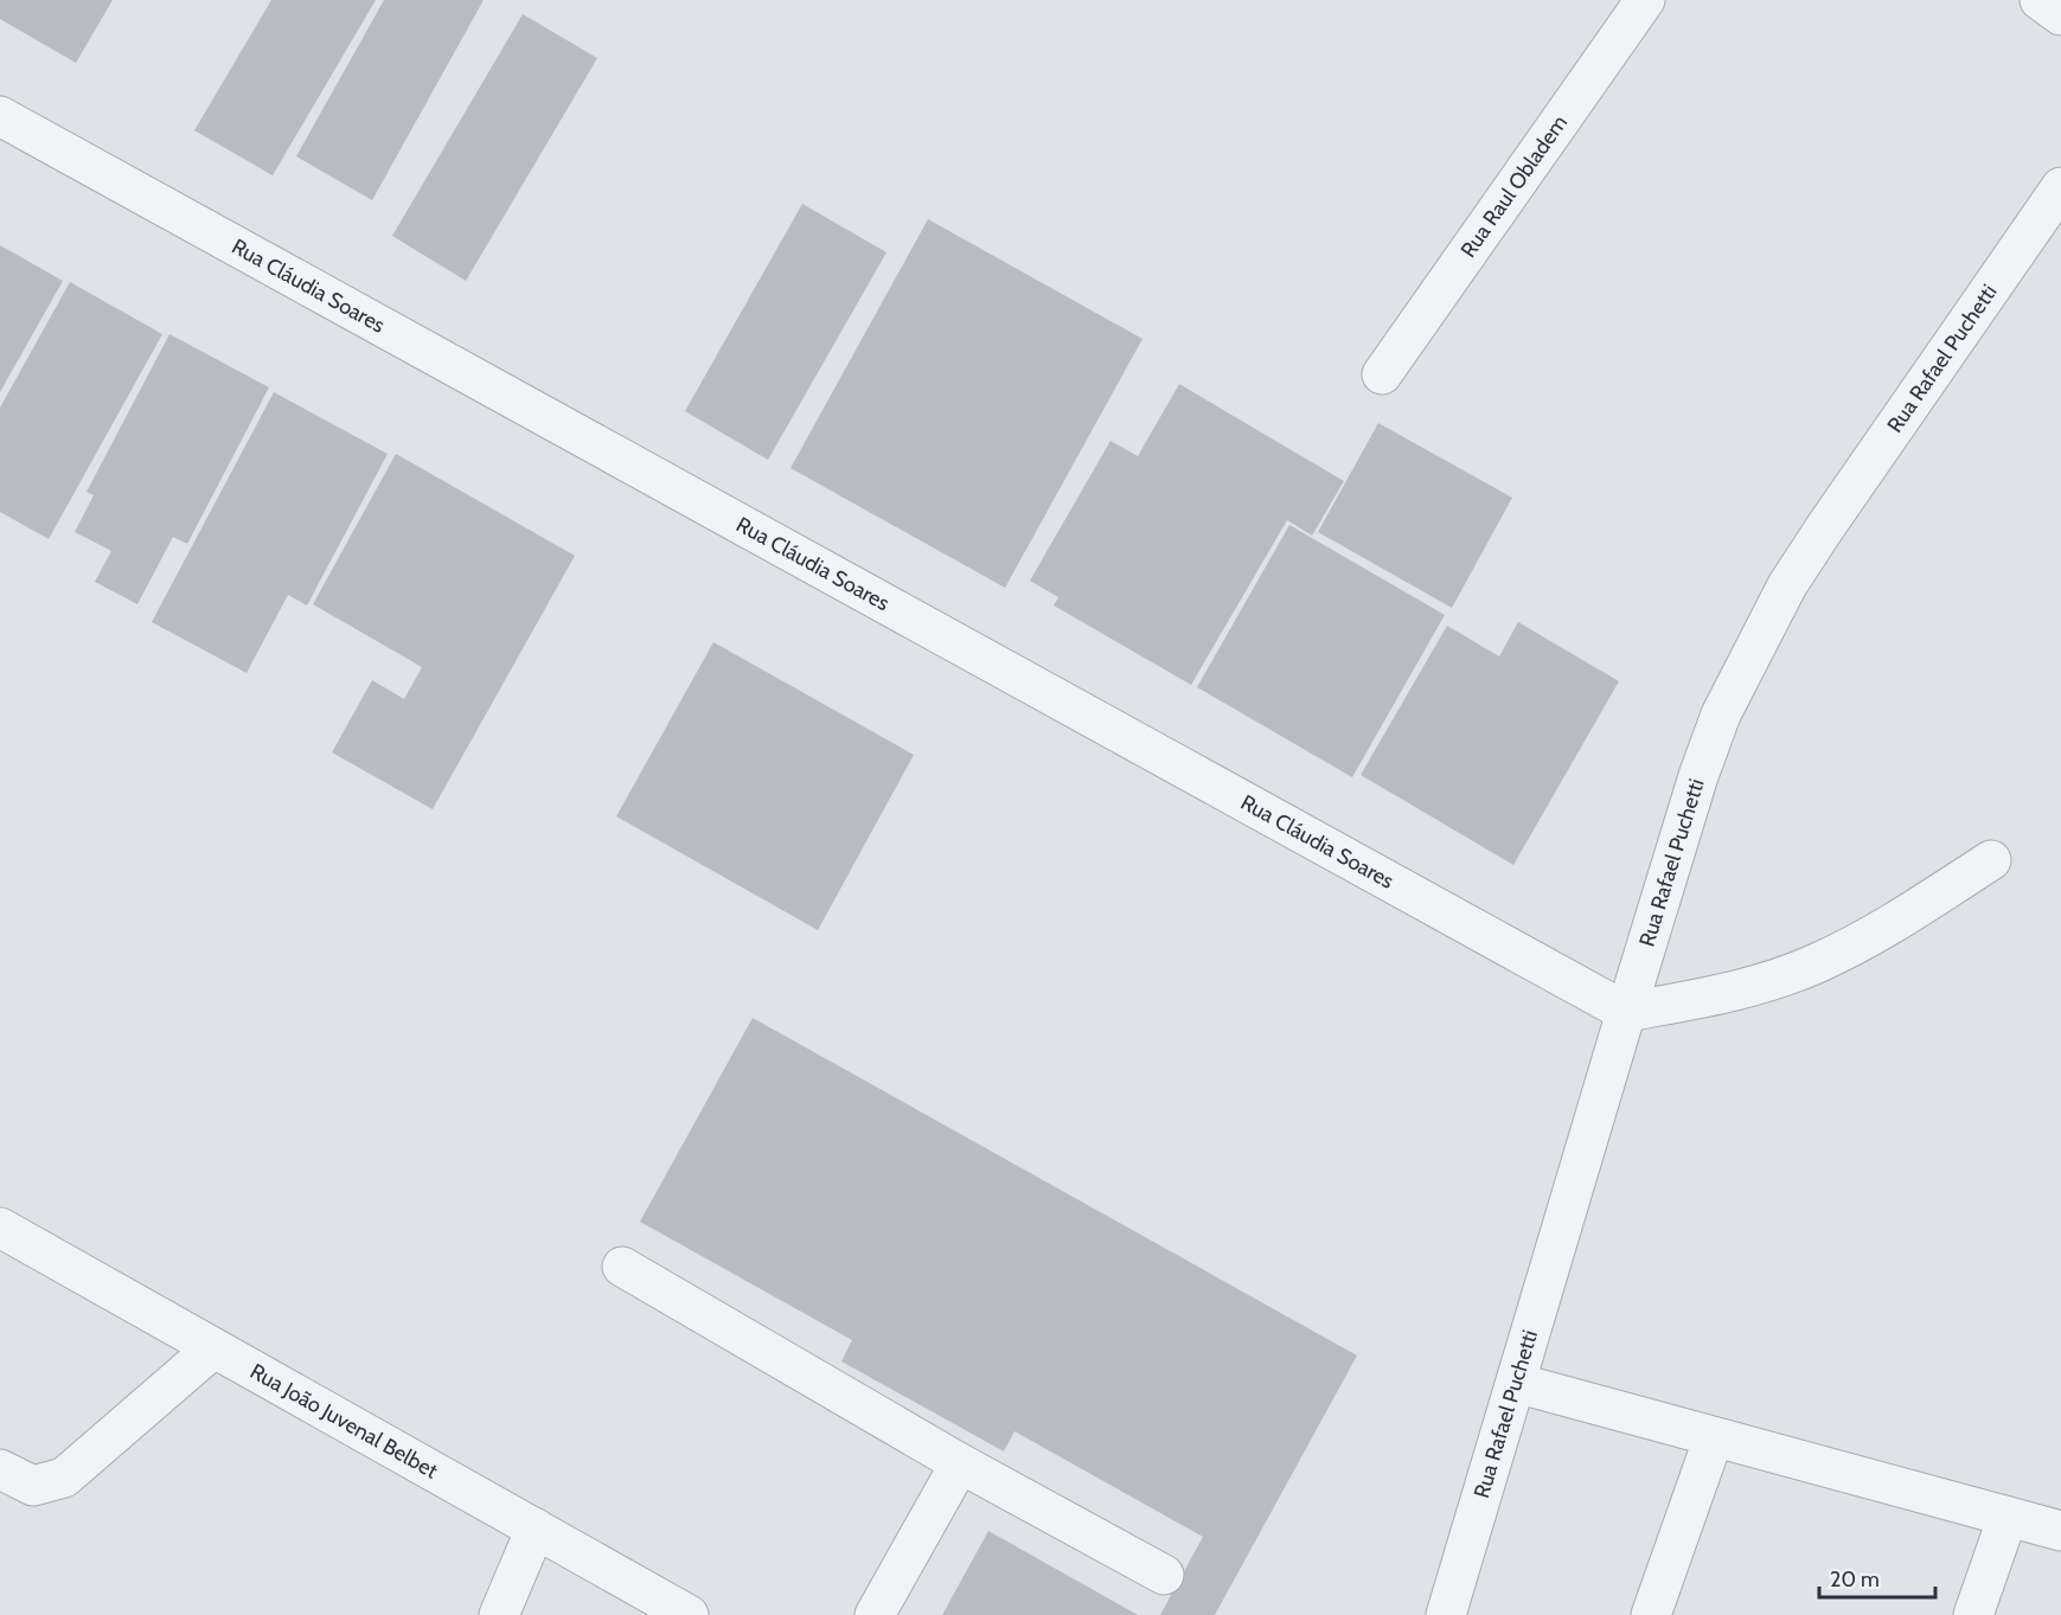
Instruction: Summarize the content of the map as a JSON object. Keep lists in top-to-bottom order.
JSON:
{
  "streets": {
    "street": [
      "Rua Raul Obladem",
      "Rua Cláudia Soares",
      "Rua Rafael Puchetti",
      "Rua João Juvenal Belbet"
    ]
  },
  "crossings": [
    ["Rua Cláudia Soares", "Rua Rafael Puchetti"]
  ],
  "scale_bar": "20 m"
}
